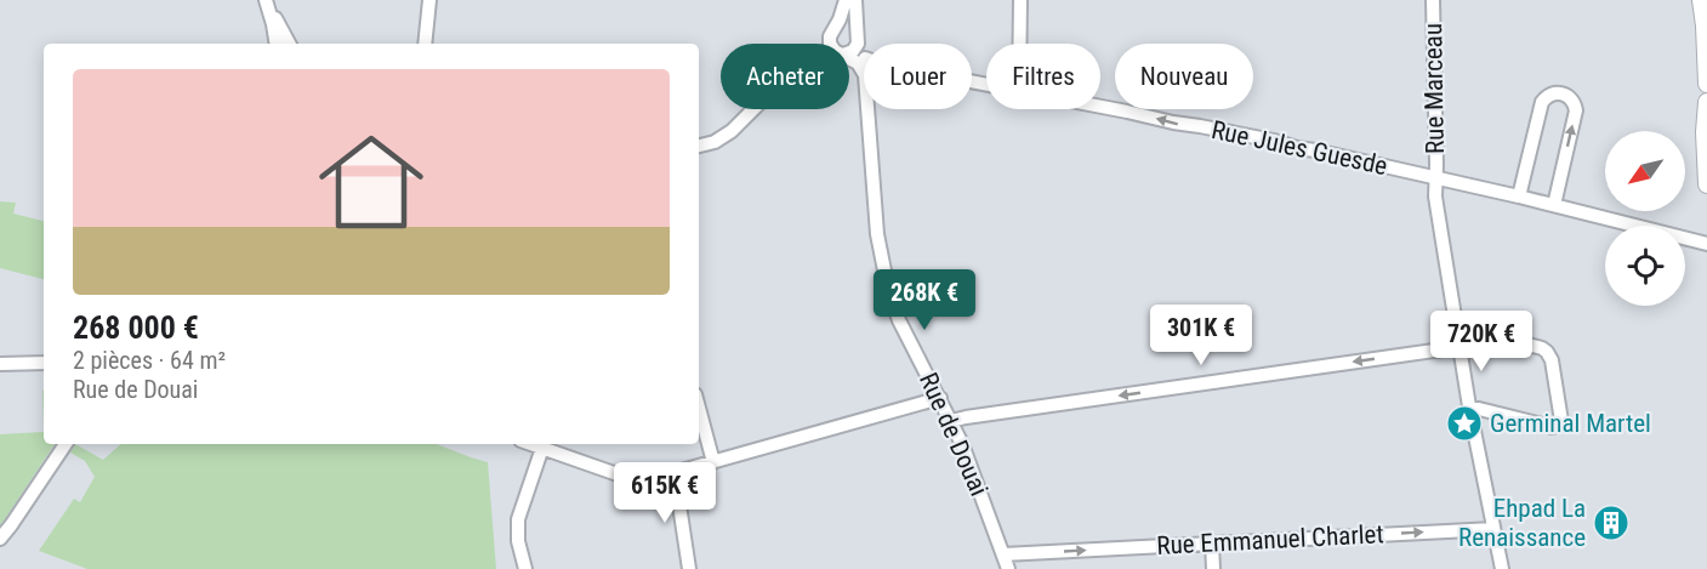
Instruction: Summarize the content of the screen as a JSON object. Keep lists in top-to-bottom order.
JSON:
{
  "streets": {
    "street": [
      "Rue Marceau",
      "Rue Jules Guesde",
      "Rue de Douai",
      "Rue Emmanuel Charlet"
    ]
  },
  "crossings": [
    ["Rue Marceau", "Rue Jules Guesde"],
    ["Rue Marceau", "Rue Emmanuel Charlet"],
    ["Rue de Douai", "Rue Emmanuel Charlet"]
  ],
  "one_way": ["Rue Jules Guesde", "Rue Emmanuel Charlet"],
  "places": {
    "place": ["Germinal Martel"],
    "building": ["Ehpad La Renaissance"]
  },
  "north": "bottom left",
  "page": {
    "chip": [
      "Acheter",
      "Louer",
      "Filtres",
      "Nouveau"
    ],
    "list": [
      {
        "name": "268 000 €",
        "note": "2 pièces · 64 m² · Rue de Douai"
      }
    ],
    "price": [
      "268K €",
      "301K €",
      "720K €",
      "615K €"
    ]
  }
}
